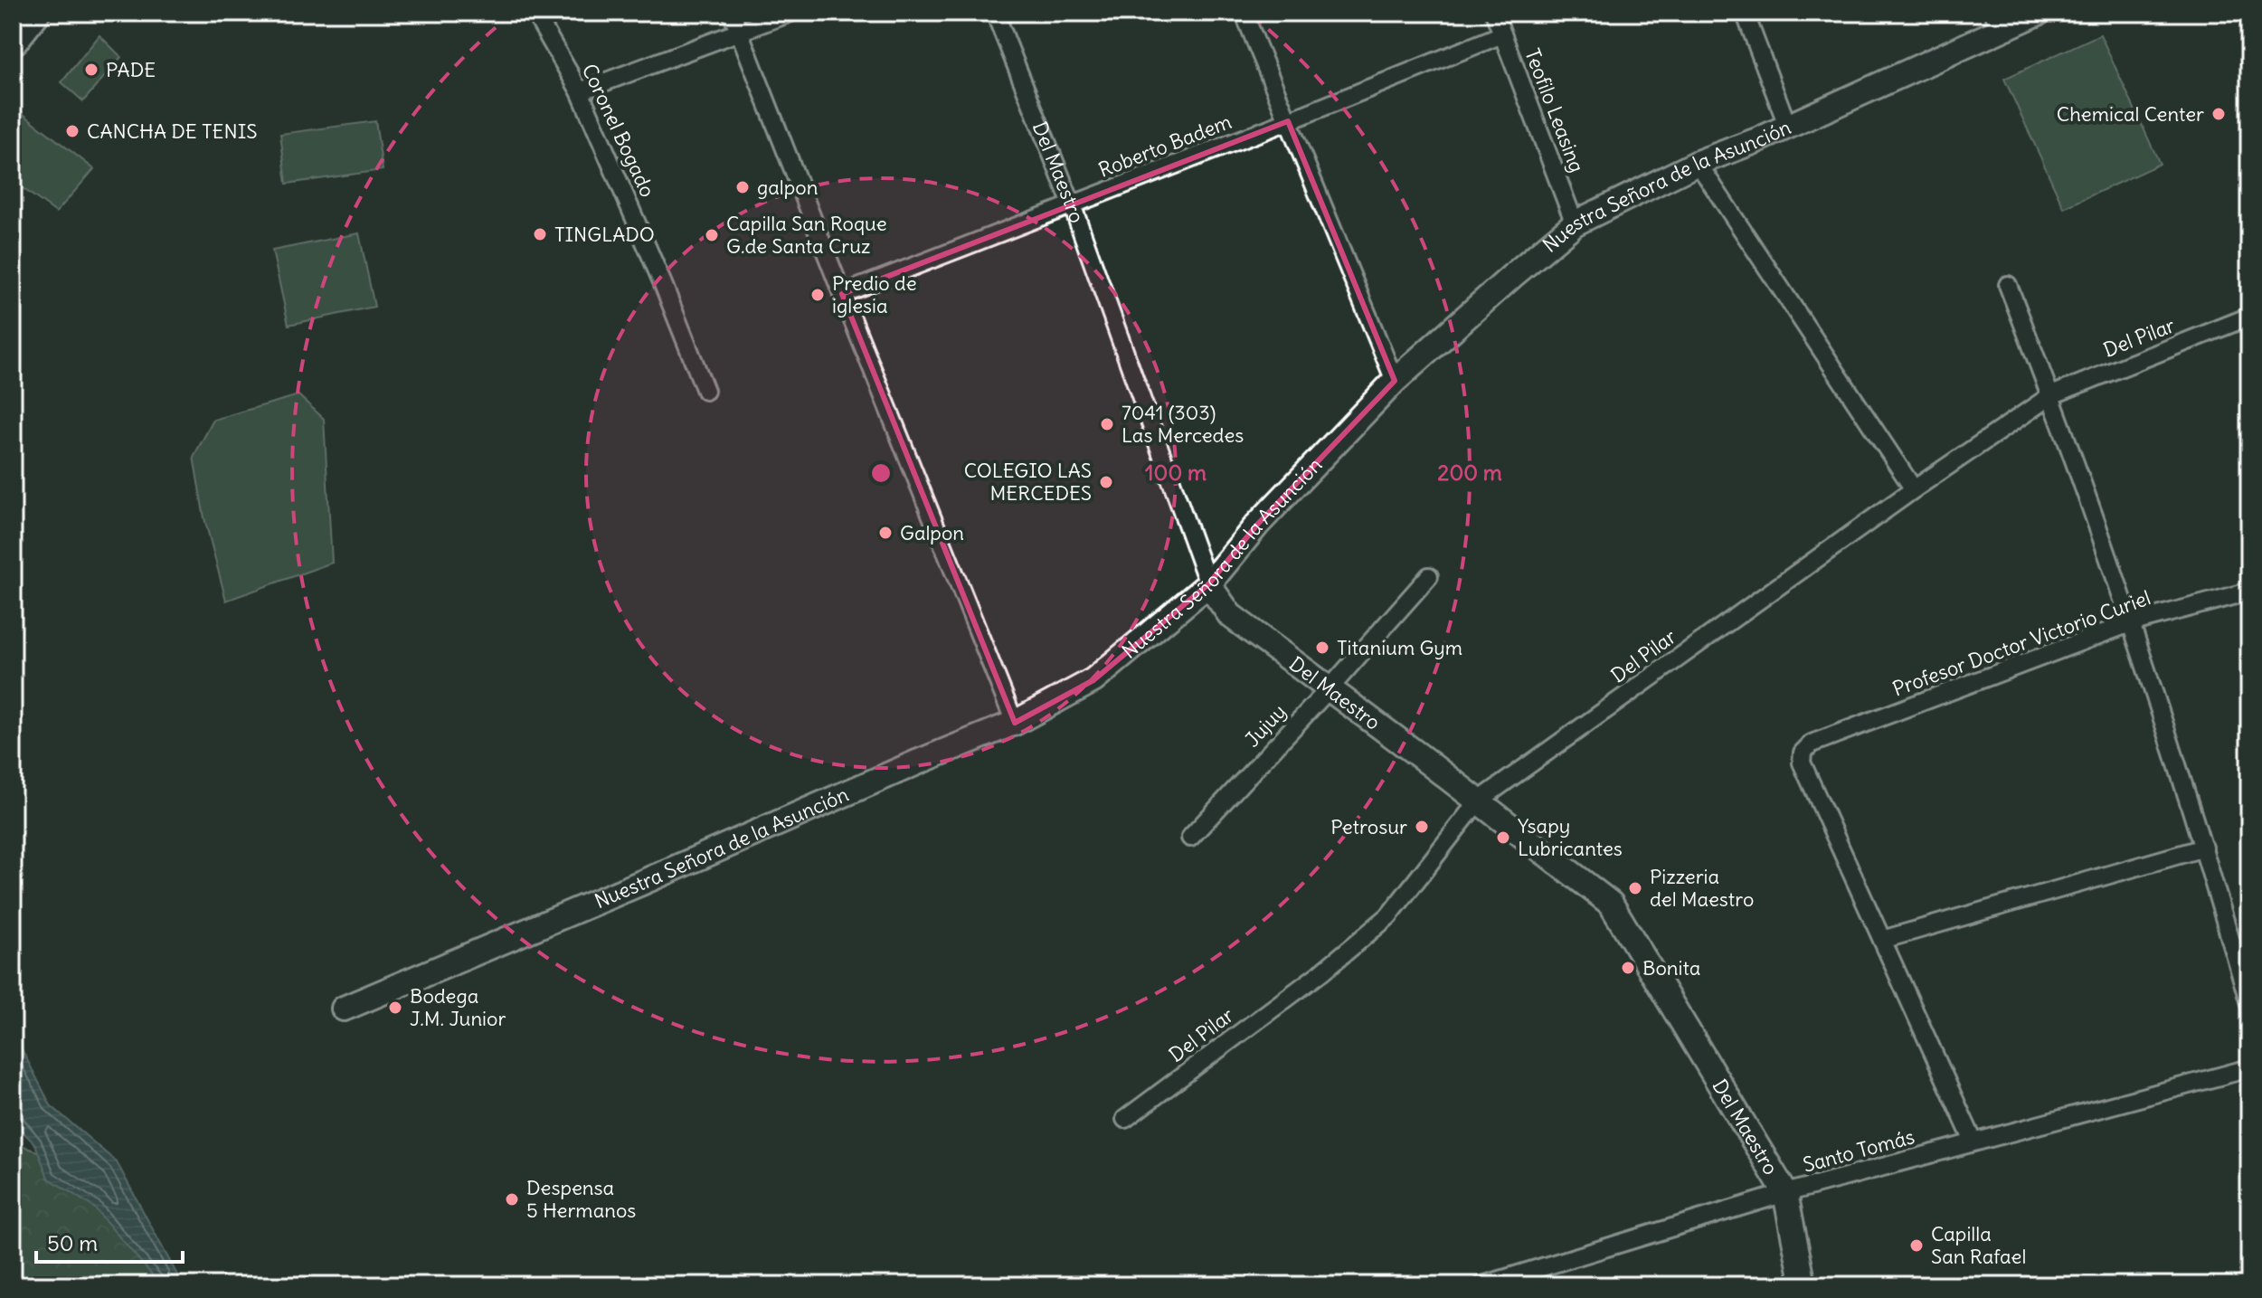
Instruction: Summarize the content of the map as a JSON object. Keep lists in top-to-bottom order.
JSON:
{
  "streets": {
    "street": [
      "Teofilo Leasing",
      "Coronel Bogado",
      "Roberto Badem",
      "Del Maestro",
      "Nuestra Señora de la Asunción",
      "Del Pilar",
      "Profesor Doctor Victorio Curiel",
      "Jujuy",
      "Santo Tomás"
    ]
  },
  "crossings": [
    ["Teofilo Leasing", "Roberto Badem"],
    ["Teofilo Leasing", "Nuestra Señora de la Asunción"],
    ["Roberto Badem", "Del Maestro"],
    ["Del Maestro", "Nuestra Señora de la Asunción"],
    ["Del Maestro", "Del Pilar"],
    ["Del Maestro", "Jujuy"],
    ["Del Maestro", "Santo Tomás"]
  ],
  "places": [
    "PADE",
    "Chemical Center",
    "CANCHA DE TENIS",
    "galpon",
    "TINGLADO",
    "Capilla San Roque G.de Santa Cruz",
    "Predio de iglesia",
    "7041 (303) Las Mercedes",
    "COLEGIO LAS MERCEDES",
    "Galpon",
    "Titanium Gym",
    "Petrosur",
    "Ysapy Lubricantes",
    "Pizzeria del Maestro",
    "Bonita",
    "Bodega J.M. Junior",
    "Despensa 5 Hermanos",
    "Capilla San Rafael"
  ],
  "scale_bar": "50 m",
  "rings": ["100 m", "200 m"]
}
